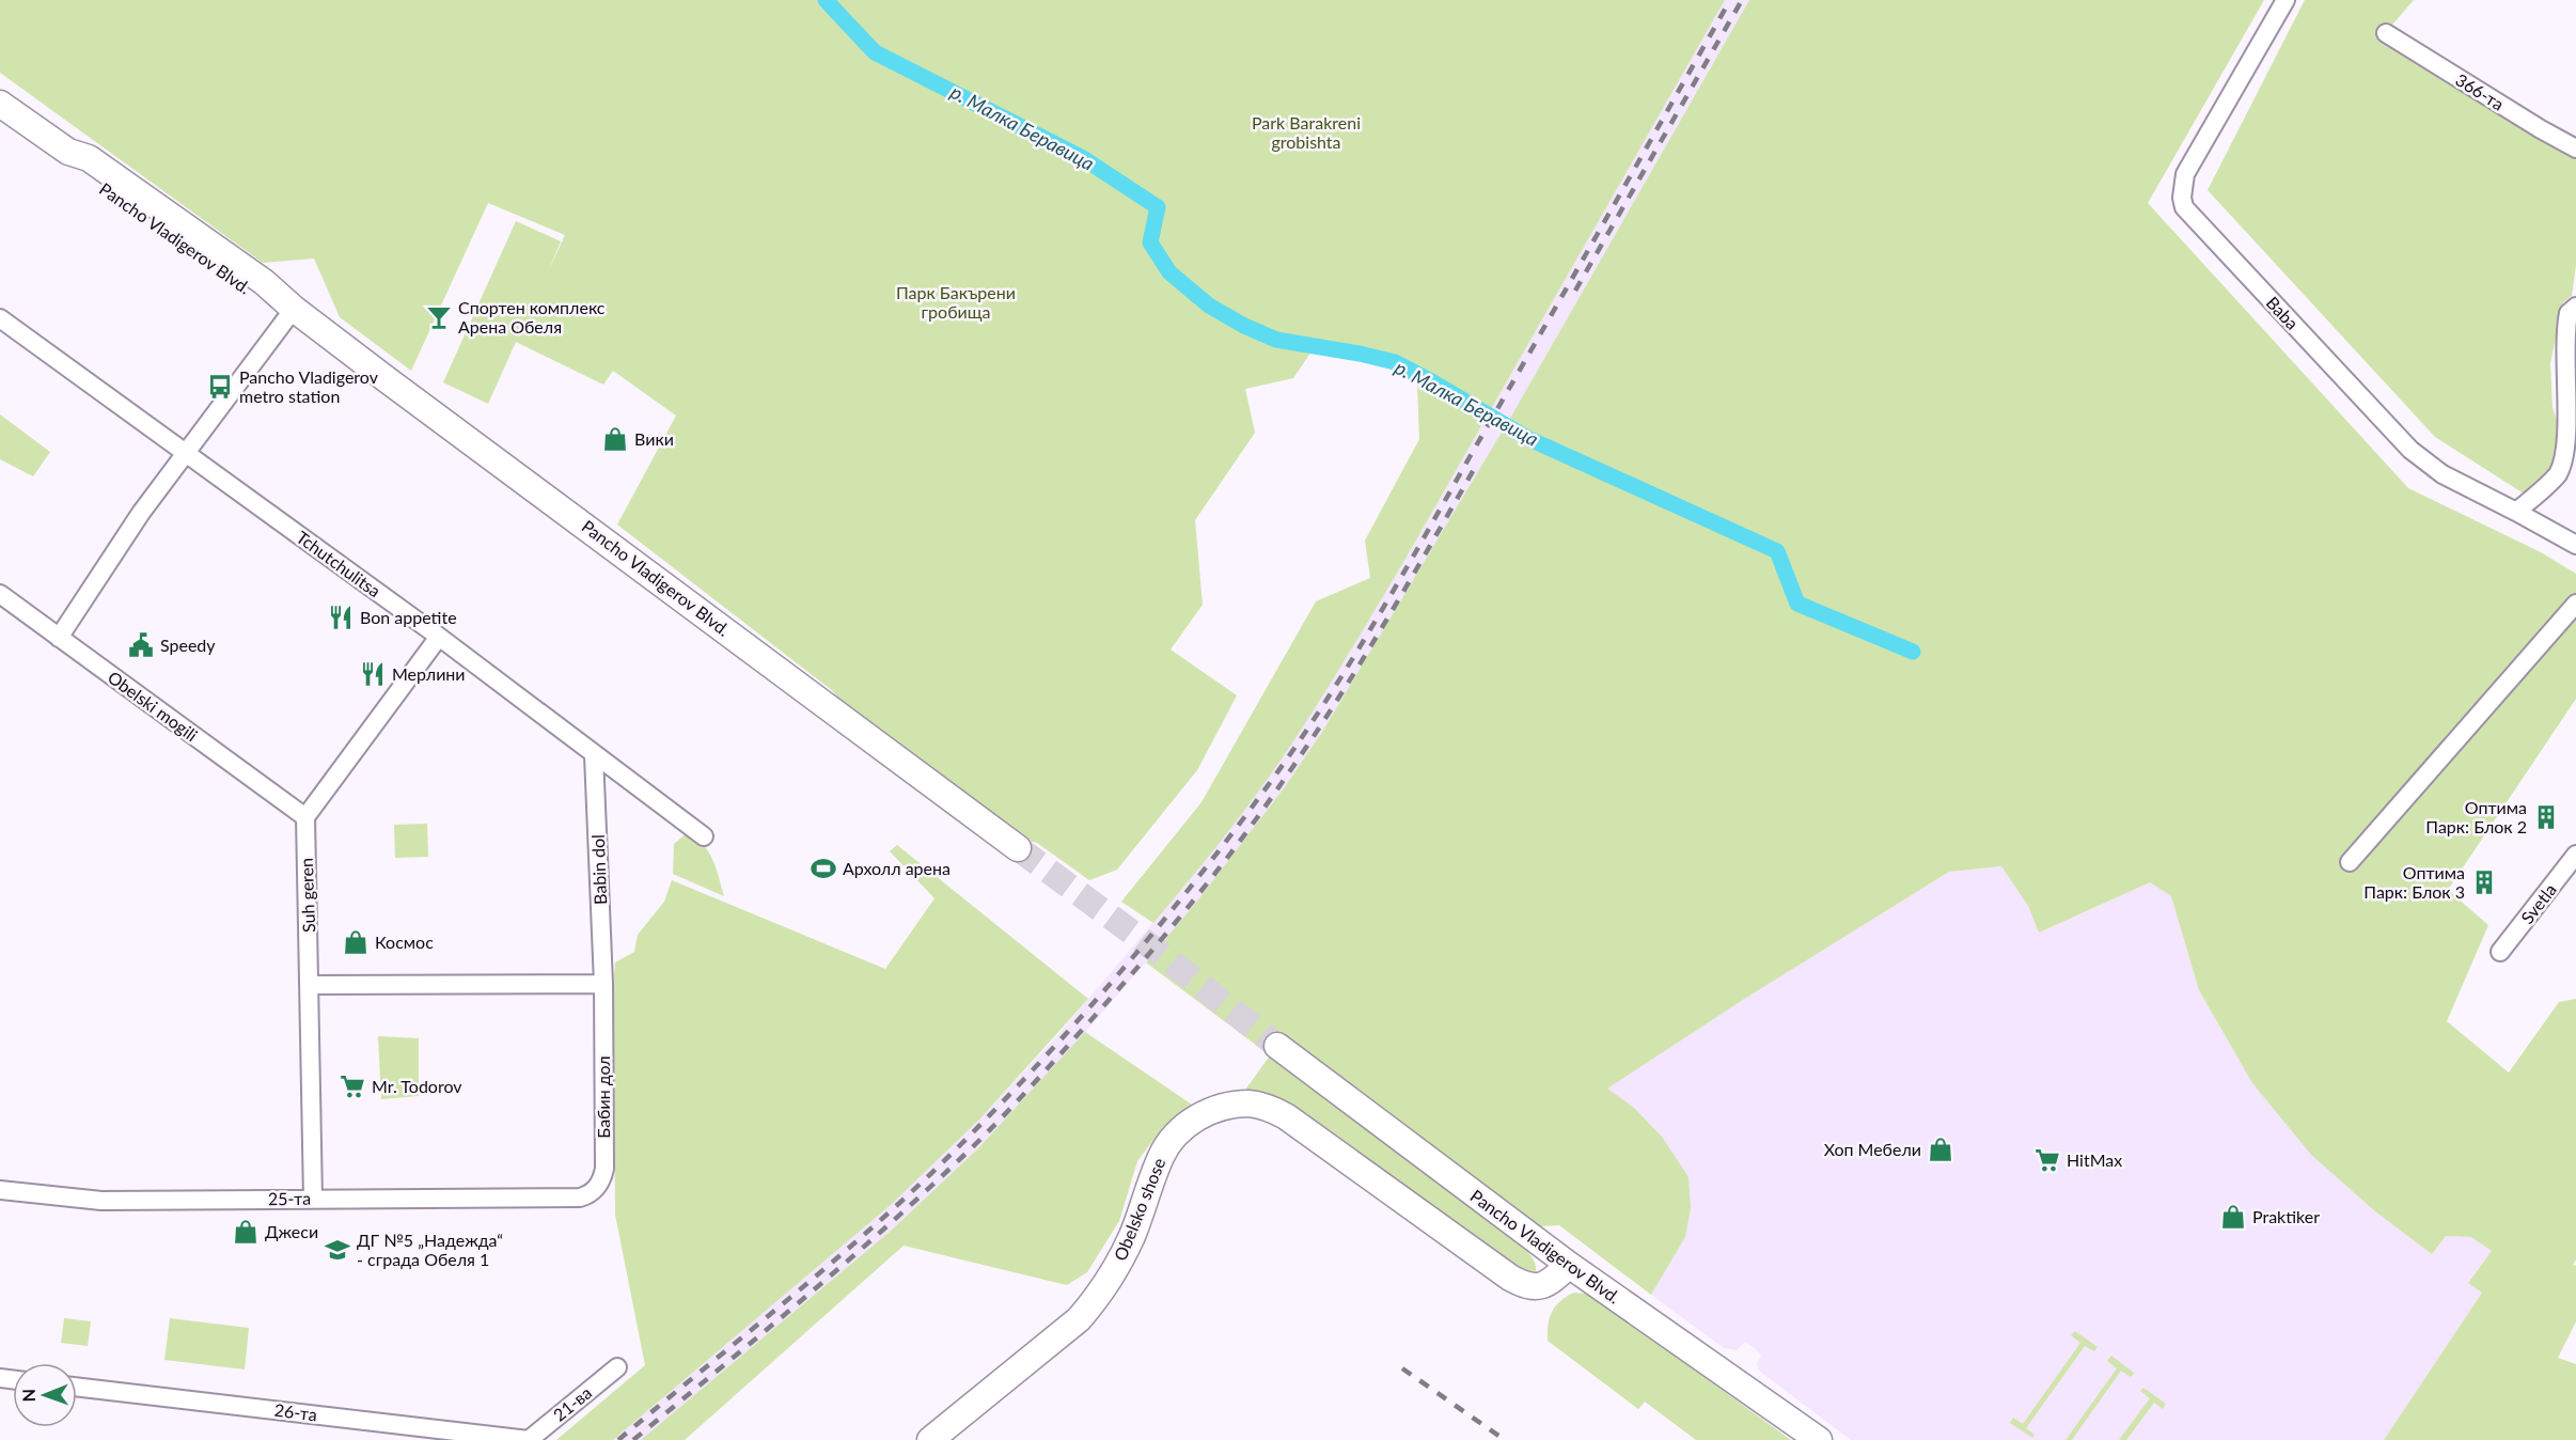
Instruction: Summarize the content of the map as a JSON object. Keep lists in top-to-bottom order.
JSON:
{
  "streets": {
    "street": [
      "366-та",
      "Pancho Vladigerov Blvd.",
      "Baba",
      "Tchutchulitsa",
      "Obelski mogili",
      "Babin dol",
      "Suh geren",
      "Svetla",
      "Бабин дол",
      "25-та",
      "Obelsko shose",
      "21-ва",
      "26-та"
    ]
  },
  "crossings": [
    ["Pancho Vladigerov Blvd.", "Obelsko shose"],
    ["Tchutchulitsa", "Babin dol"],
    ["Obelski mogili", "Suh geren"],
    ["Babin dol", "Бабин дол"],
    ["Suh geren", "25-та"],
    ["Бабин дол", "25-та"],
    ["21-ва", "26-та"]
  ],
  "water": ["р. Малка Беравица"],
  "parks": ["Park Barakreni grobishta", "Парк Бакърени гробища"],
  "places": {
    "bar": ["Спортен комплекс Арена Обеля"],
    "bus stop": ["Pancho Vladigerov metro station"],
    "shop": [
      "Вики",
      "Космос",
      "Хоп Мебели",
      "Praktiker",
      "Джеси"
    ],
    "restaurant": ["Bon appetite", "Мерлини"],
    "public building": ["Speedy"],
    "building": ["Оптима Парк: Блок 2", "Оптима Парк: Блок 3"],
    "sports": ["Архолл арена"],
    "supermarket": ["Mr. Todorov", "HitMax"],
    "school or university": ["ДГ №5 „Надежда“ - сграда Обеля 1"]
  },
  "north": "left"
}
